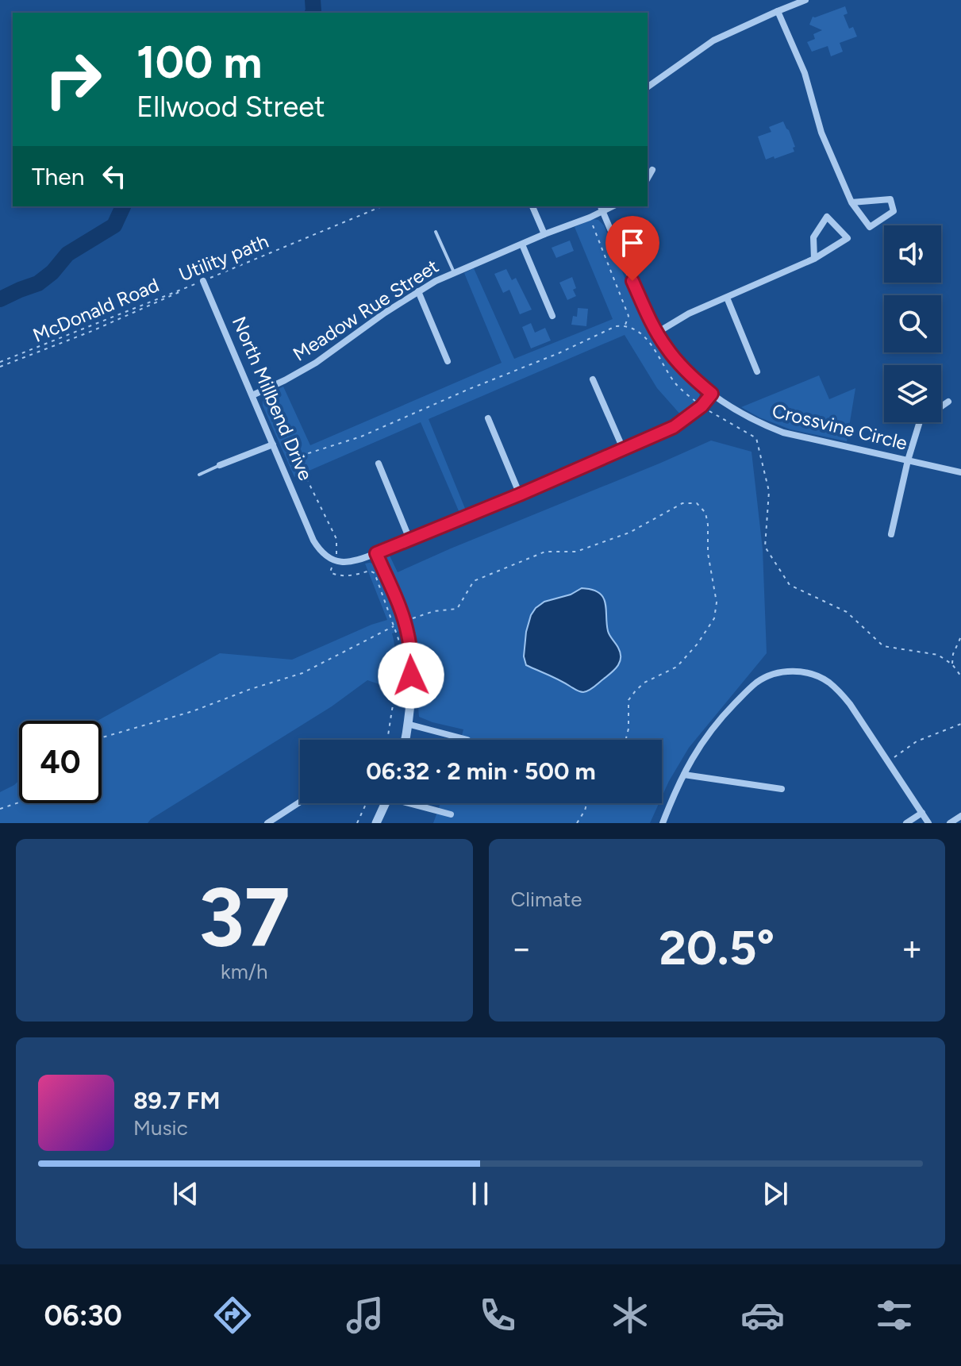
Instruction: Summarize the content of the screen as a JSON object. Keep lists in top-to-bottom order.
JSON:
{
  "streets": {
    "street": ["Meadow Rue Street", "North Millbend Drive", "Crossvine Circle"],
    "path": ["Utility path", "McDonald Road"]
  },
  "crossings": [
    ["Utility path", "McDonald Road"],
    ["Utility path", "North Millbend Drive"],
    ["McDonald Road", "North Millbend Drive"],
    ["Meadow Rue Street", "North Millbend Drive"],
    ["Meadow Rue Street", "Crossvine Circle"]
  ],
  "page": {
    "turn": ["100 m", "Ellwood Street"],
    "then": "Then",
    "limit": "40",
    "trip": "06:32 · 2 min · 500 m",
    "tile": [
      ["37", "km/h"],
      "Climate"
    ],
    "heat": ["−", "20.5°", "+"],
    "song": ["89.7 FM", "Music"],
    "tabs": "06:30"
  }
}
